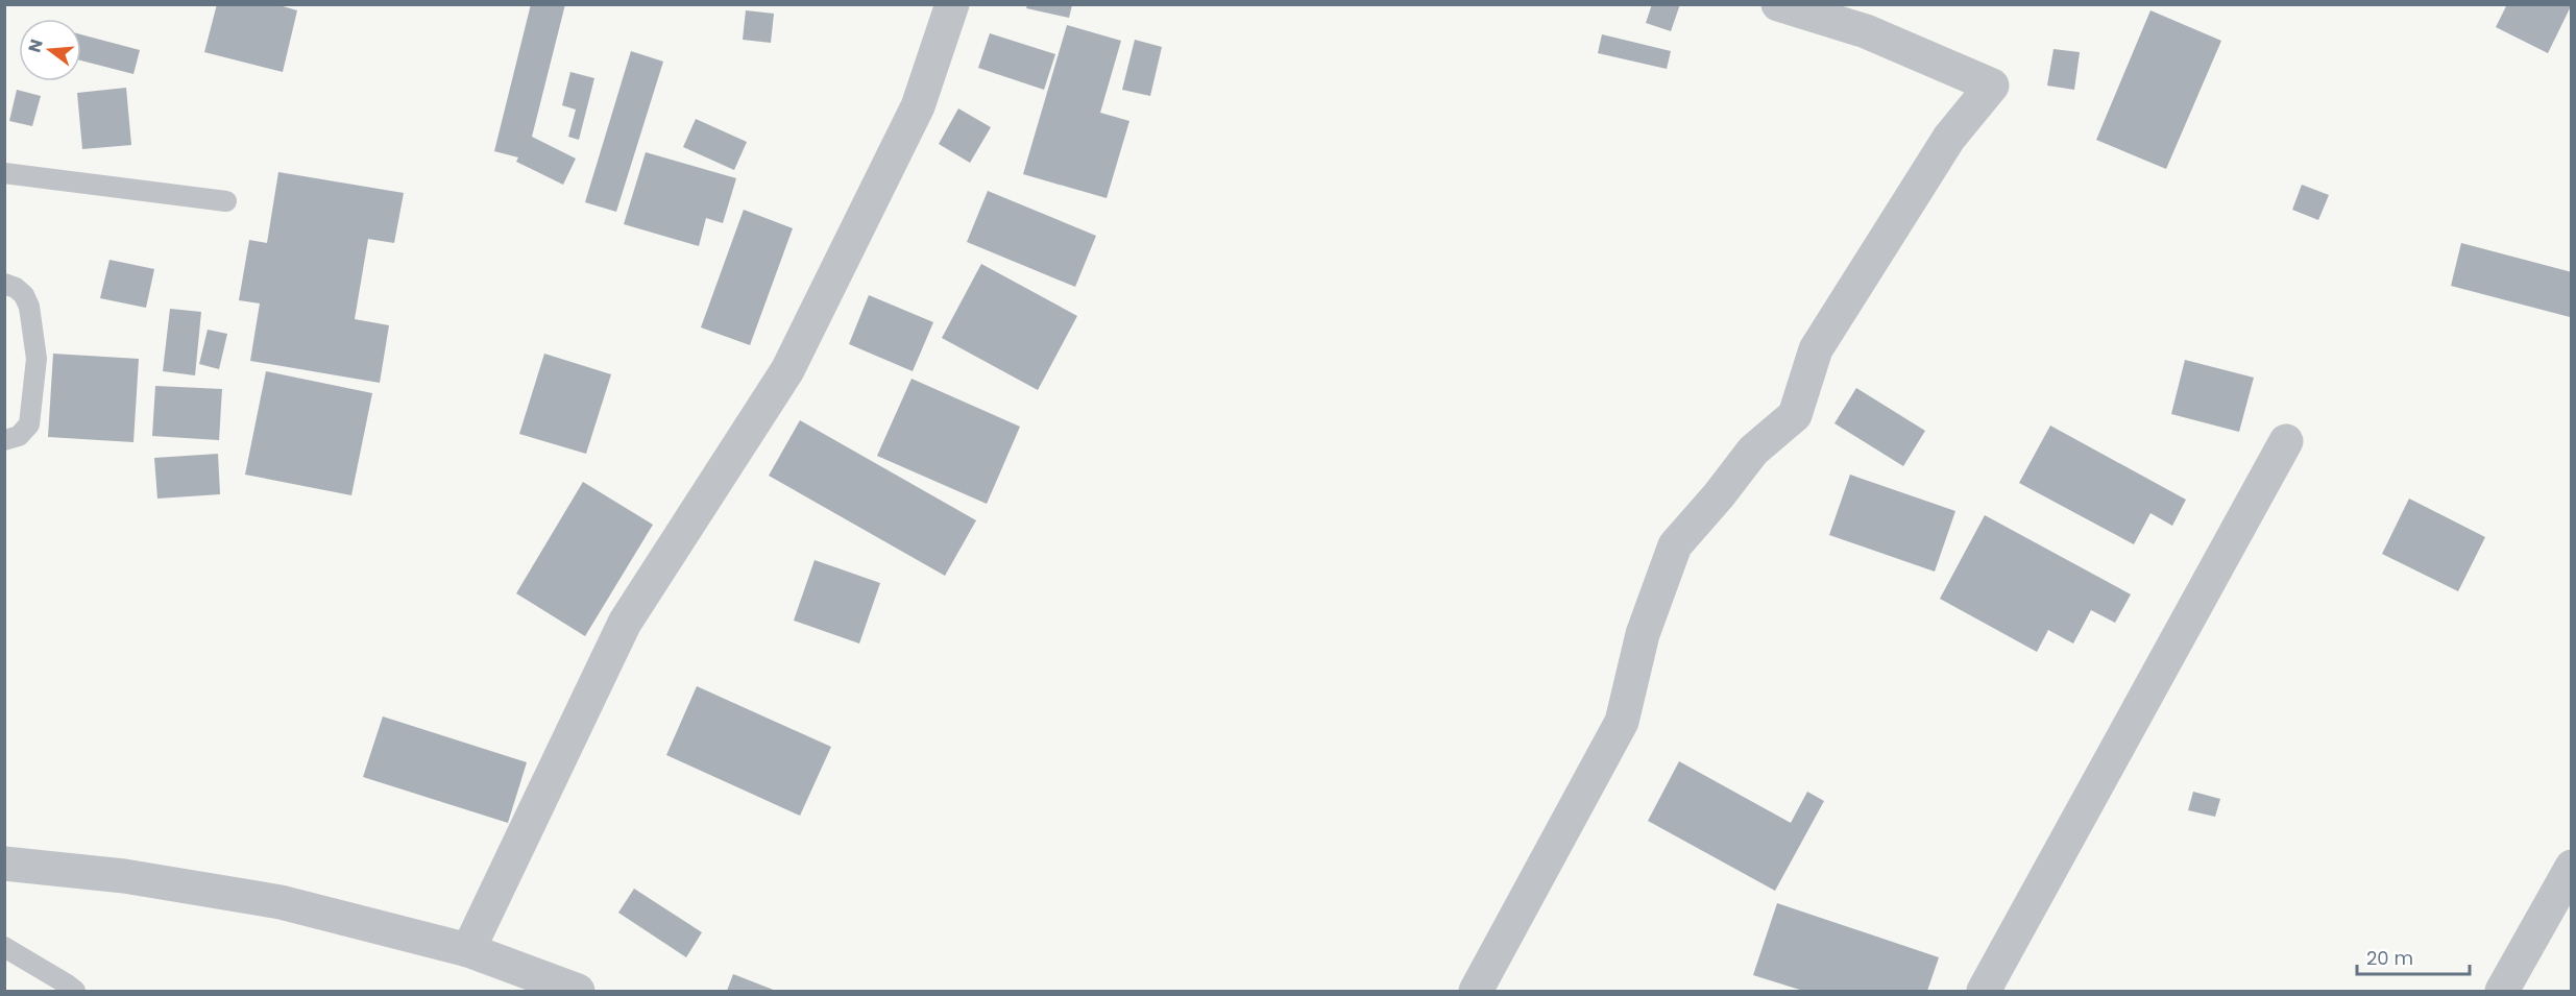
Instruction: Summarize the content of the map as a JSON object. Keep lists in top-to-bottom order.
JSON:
{
  "scale_bar": "20 m",
  "north": "left"
}
